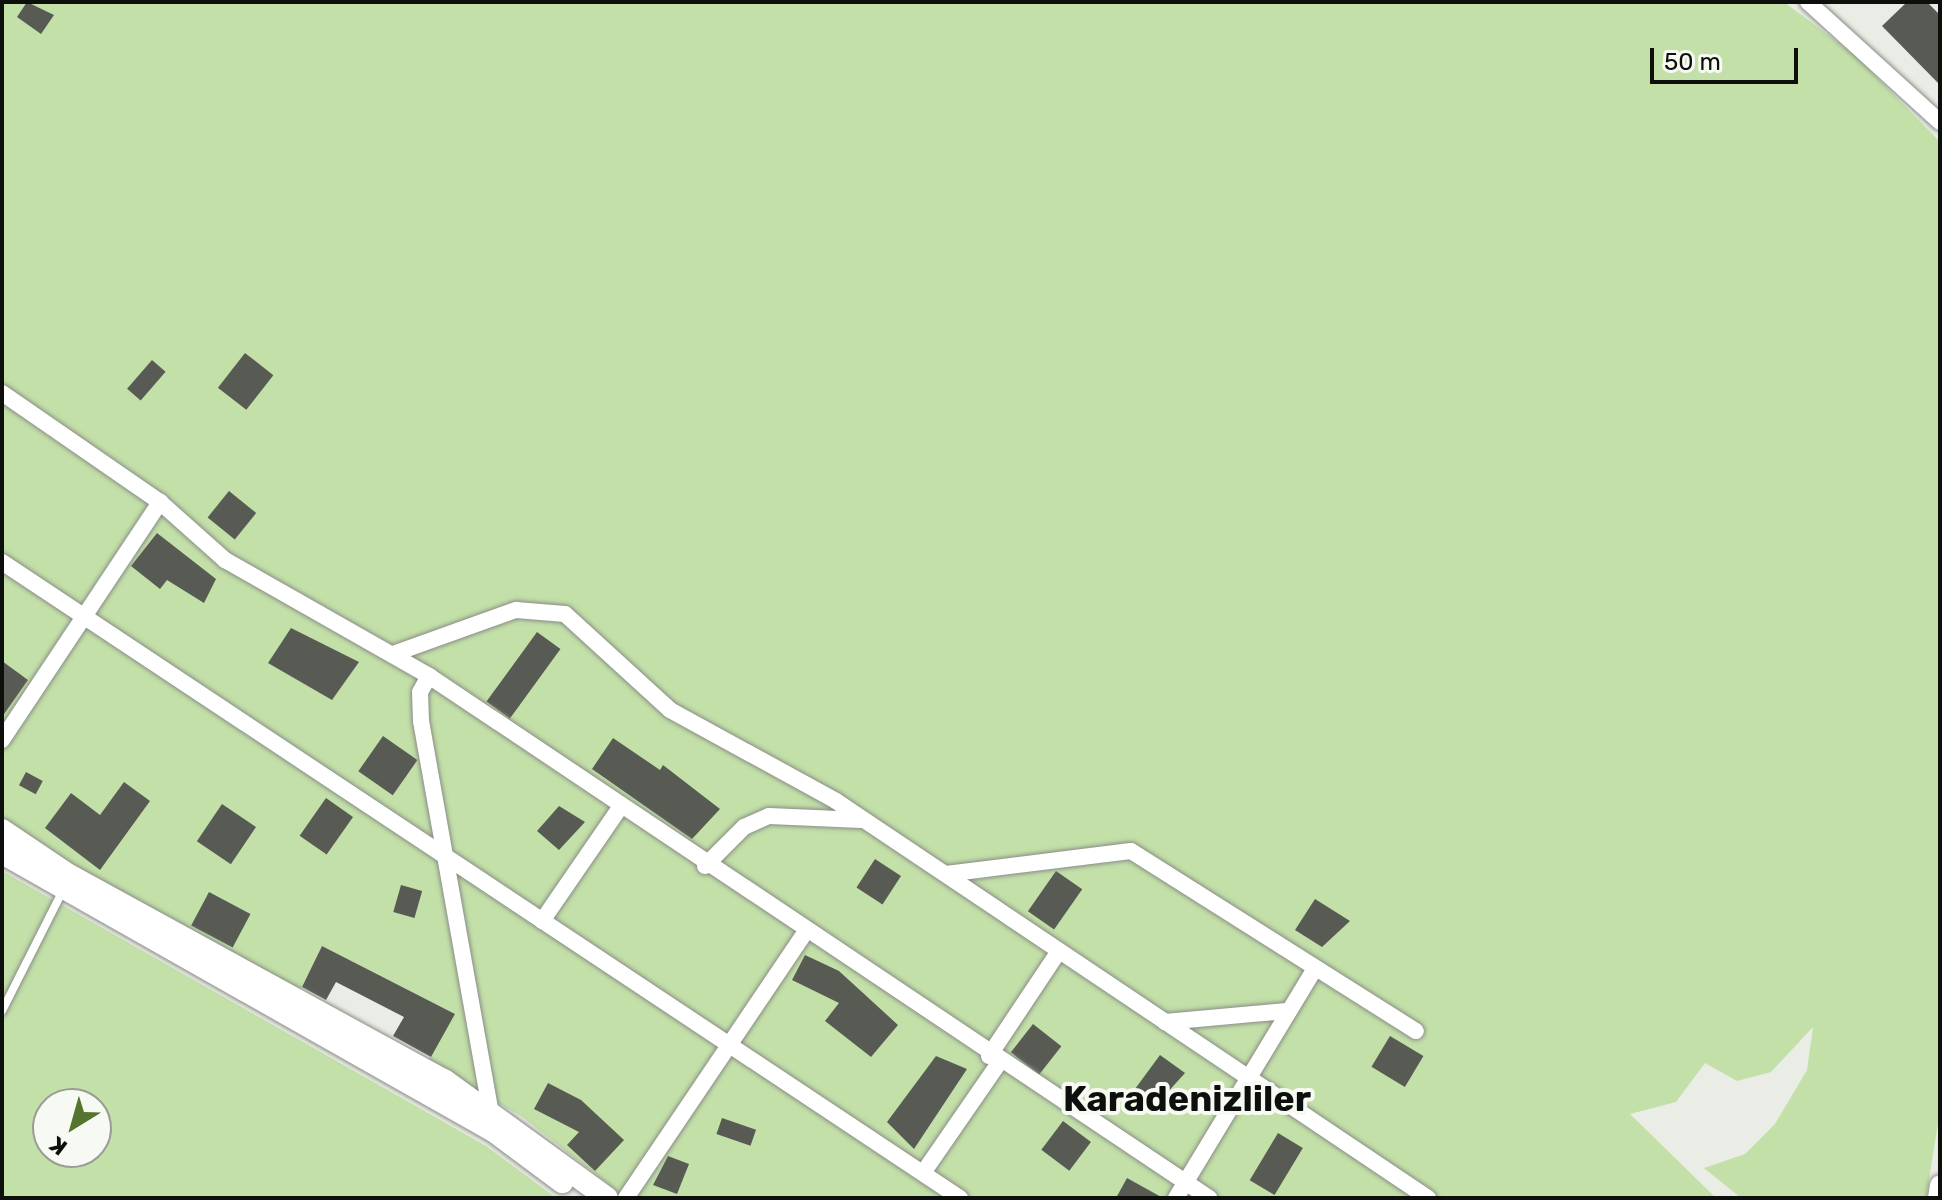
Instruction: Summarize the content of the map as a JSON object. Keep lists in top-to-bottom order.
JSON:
{
  "districts": ["Karadenizliler"],
  "scale_bar": "50 m",
  "north": "bottom left"
}
